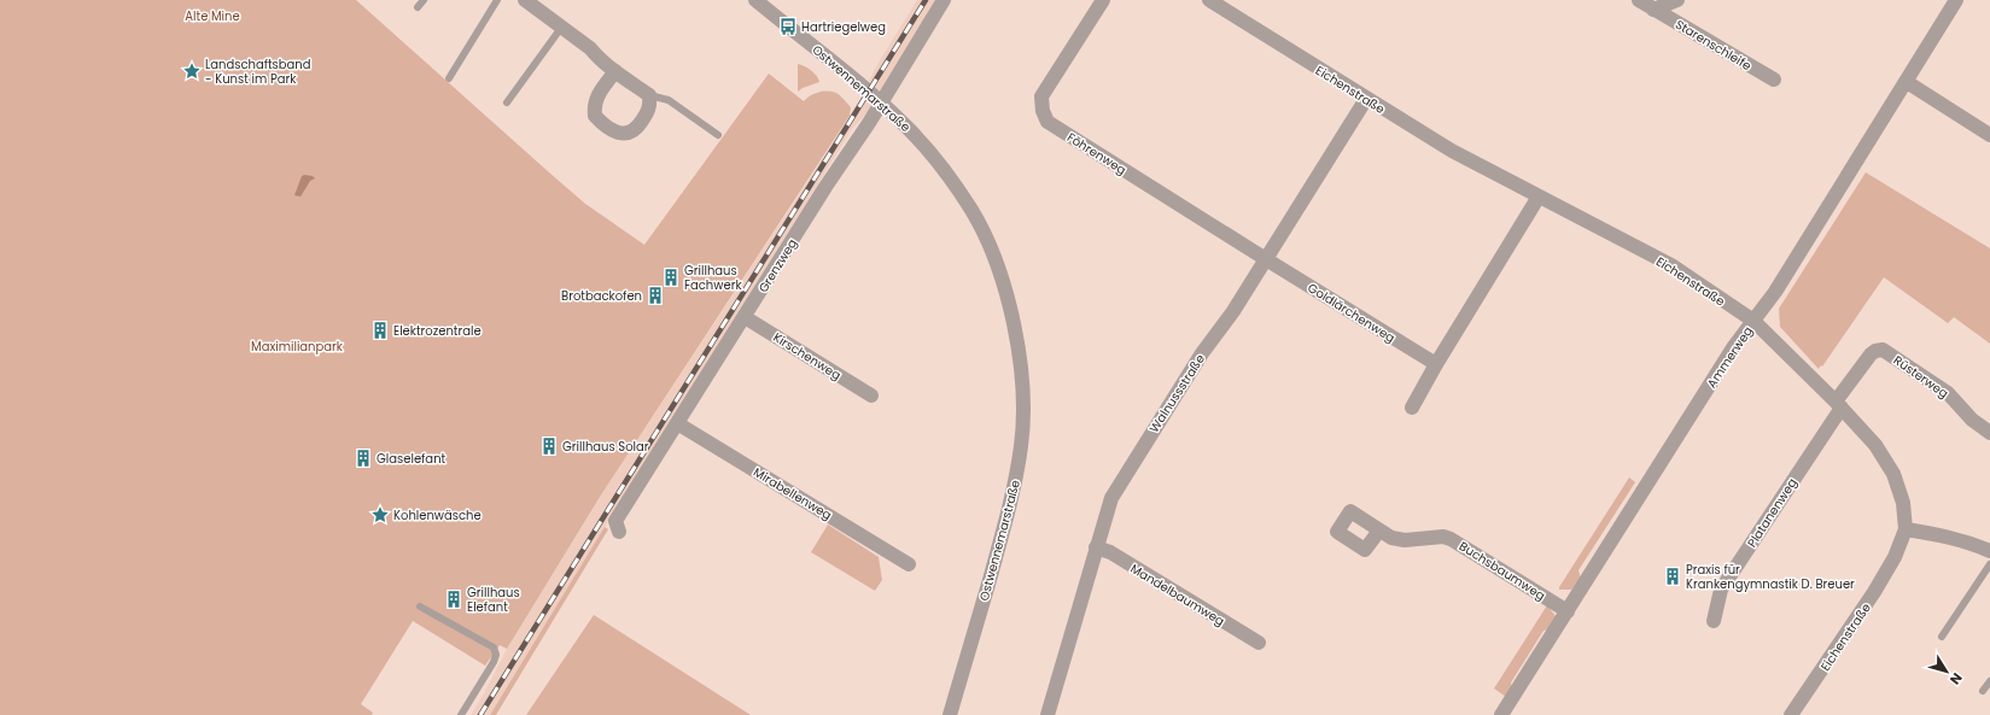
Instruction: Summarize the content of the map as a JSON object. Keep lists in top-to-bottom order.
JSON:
{
  "streets": {
    "street": [
      "Starenschleife",
      "Ostwennemarstraße",
      "Eichenstraße",
      "Föhrenweg",
      "Grenzweg",
      "Goldlärchenweg",
      "Kirschenweg",
      "Ammerweg",
      "Rüsterweg",
      "Walnussstraße",
      "Mirabellenweg",
      "Platanenweg",
      "Buchsbaumweg",
      "Mandelbaumweg"
    ]
  },
  "crossings": [
    ["Ostwennemarstraße", "Grenzweg"],
    ["Eichenstraße", "Ammerweg"],
    ["Eichenstraße", "Rüsterweg"],
    ["Eichenstraße", "Walnussstraße"],
    ["Eichenstraße", "Platanenweg"],
    ["Föhrenweg", "Goldlärchenweg"],
    ["Föhrenweg", "Walnussstraße"],
    ["Grenzweg", "Kirschenweg"],
    ["Grenzweg", "Mirabellenweg"],
    ["Goldlärchenweg", "Walnussstraße"],
    ["Ammerweg", "Buchsbaumweg"],
    ["Rüsterweg", "Platanenweg"],
    ["Walnussstraße", "Mandelbaumweg"]
  ],
  "parks": ["Alte Mine", "Maximilianpark"],
  "places": {
    "bus stop": ["Hartriegelweg"],
    "place": ["Landschaftsband - Kunst im Park", "Kohlenwäsche"],
    "building": [
      "Grillhaus Fachwerk",
      "Brotbackofen",
      "Elektrozentrale",
      "Grillhaus Solar",
      "Glaselefant",
      "Praxis für Krankengymnastik D. Breuer",
      "Grillhaus Elefant"
    ]
  },
  "north": "bottom right"
}
